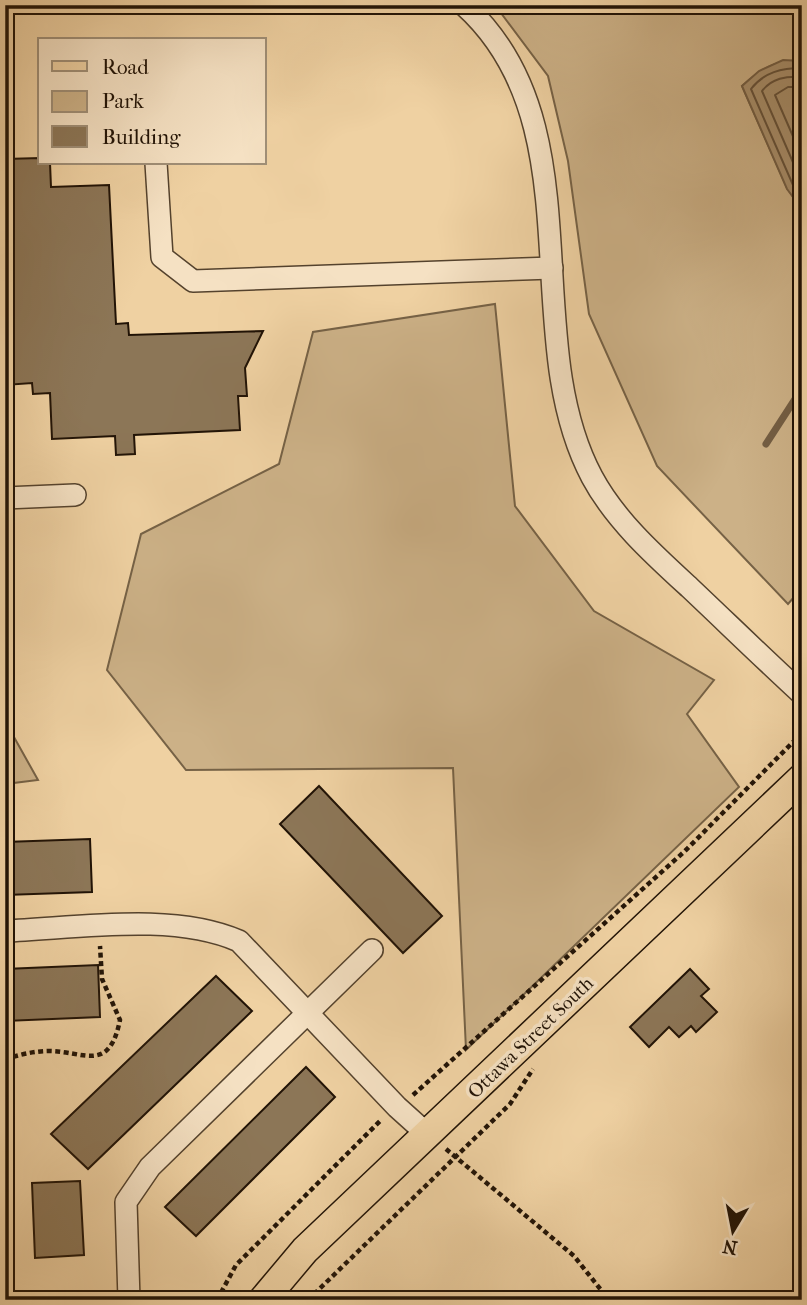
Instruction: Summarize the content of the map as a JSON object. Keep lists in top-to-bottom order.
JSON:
{
  "streets": {
    "main road": ["Ottawa Street South"]
  },
  "legend": ["Road", "Park", "Building"],
  "north": "bottom"
}
